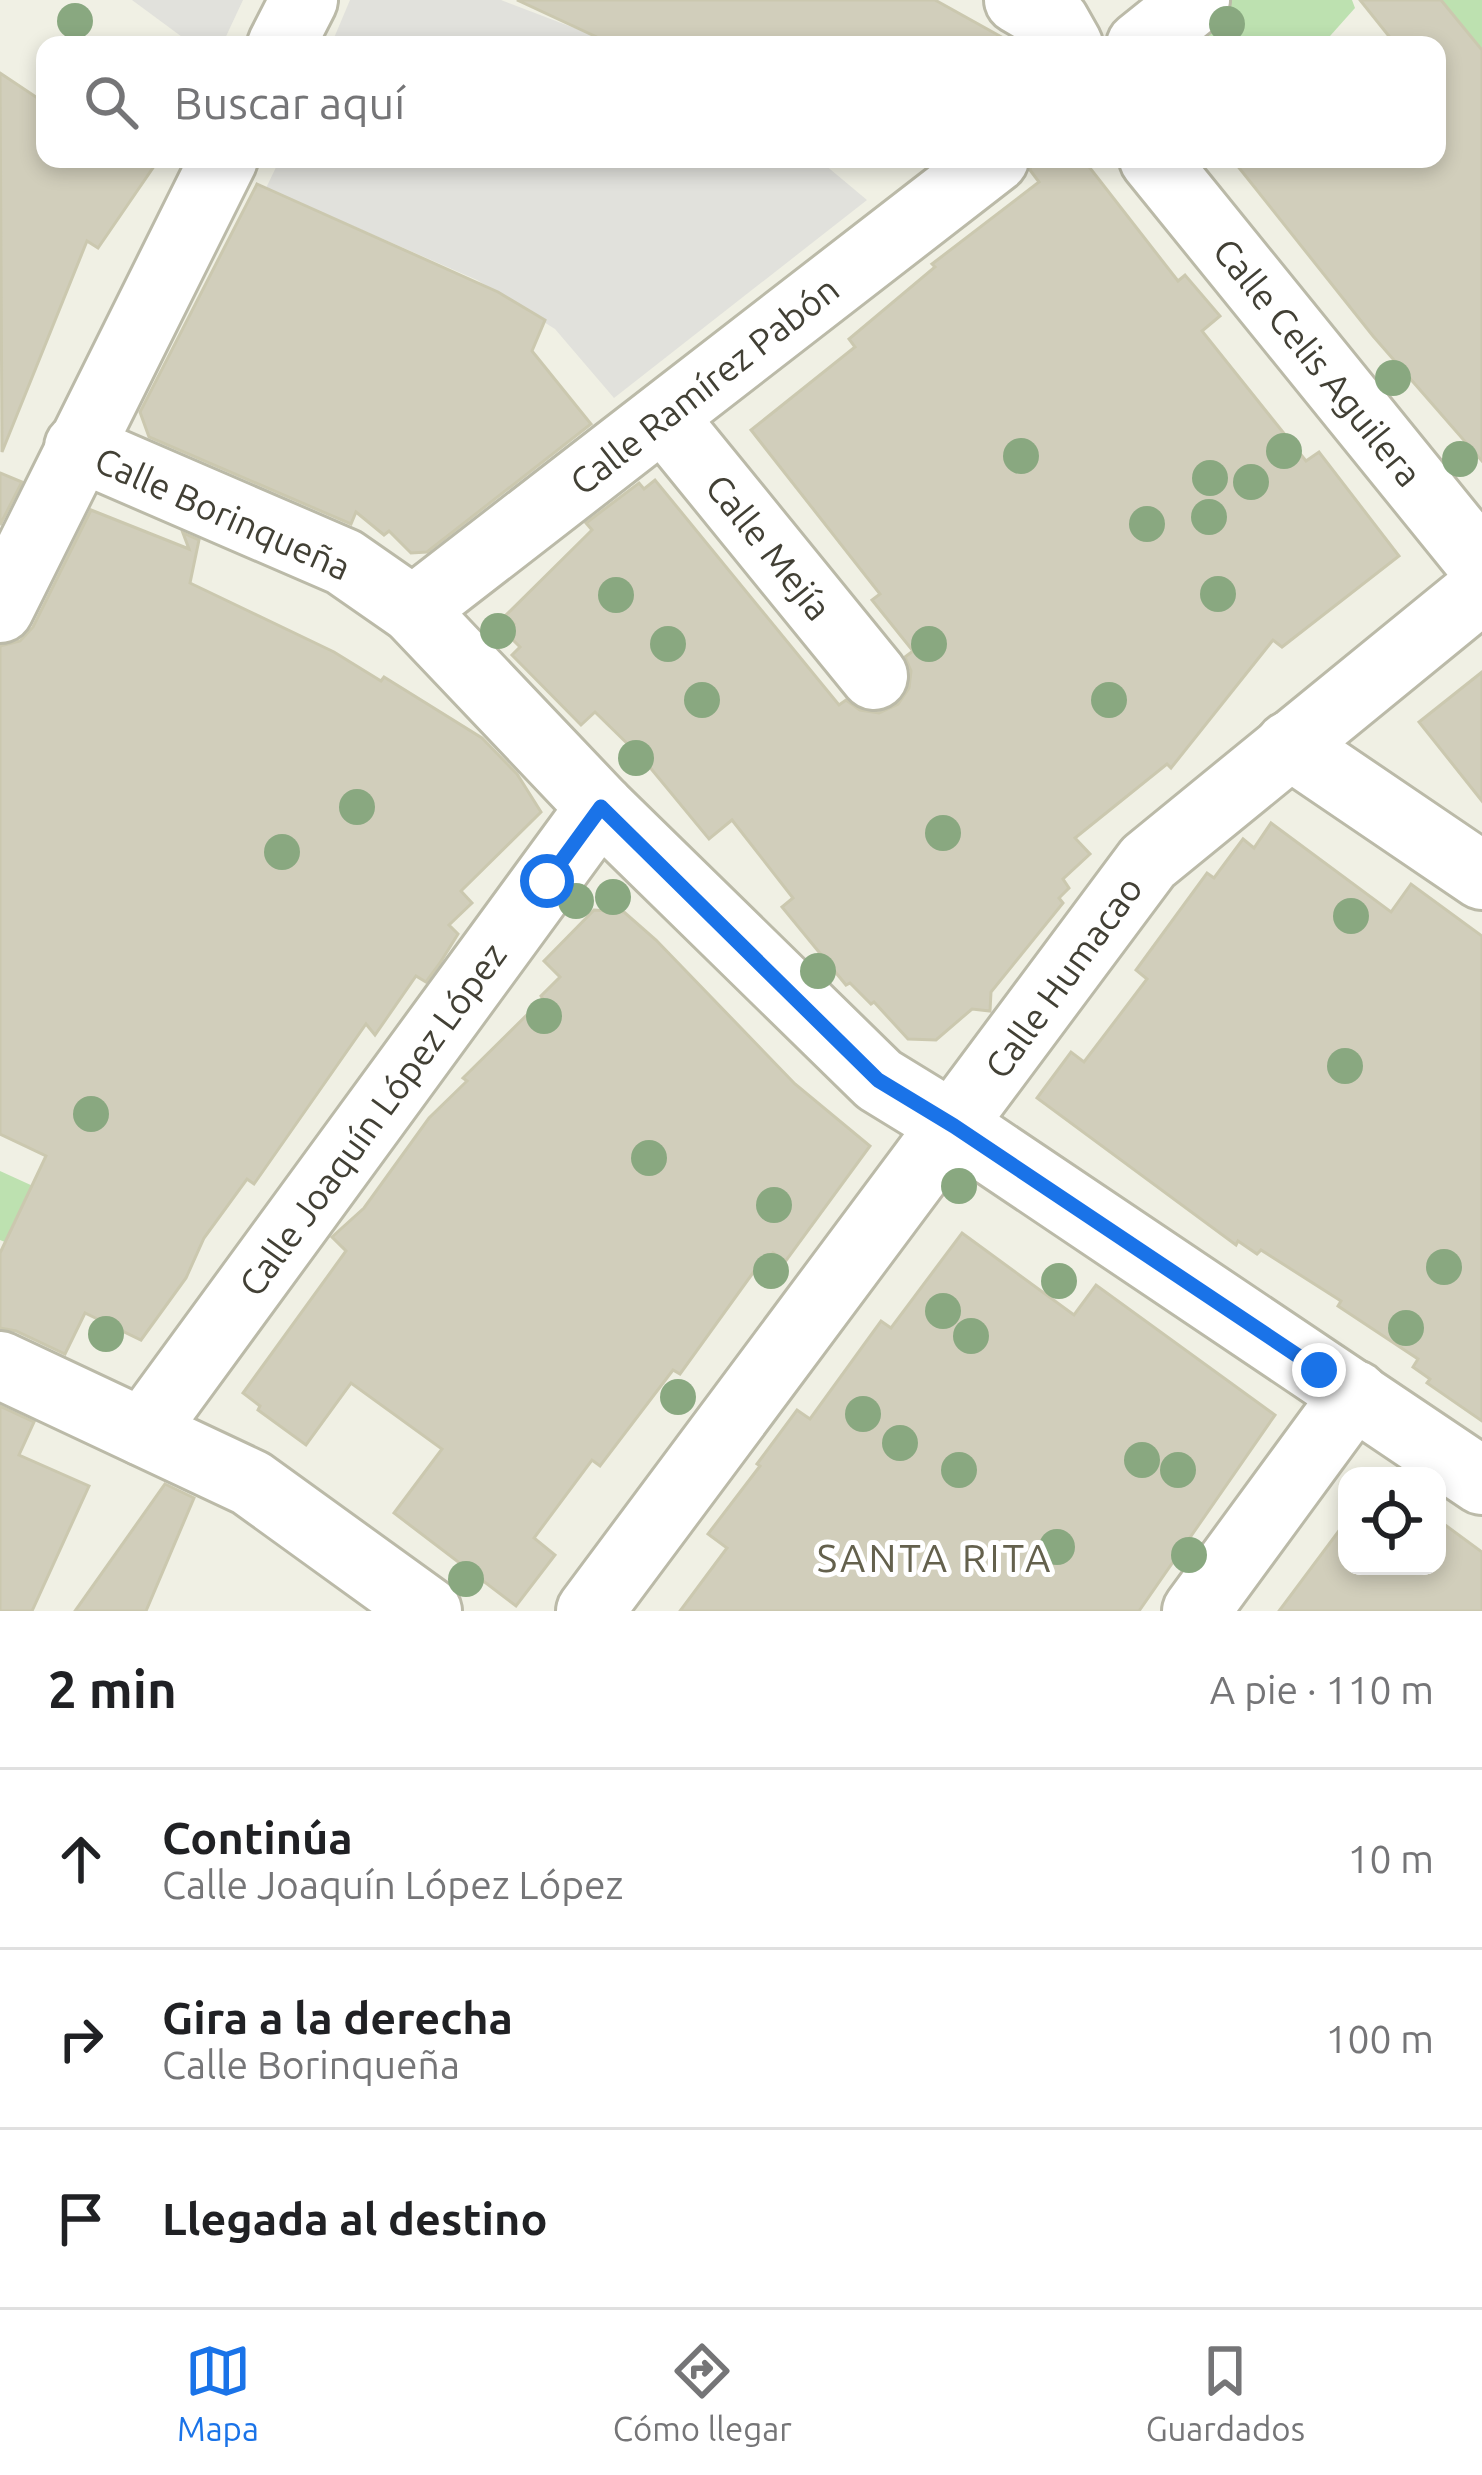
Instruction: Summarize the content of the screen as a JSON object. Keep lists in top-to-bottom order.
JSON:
{
  "streets": {
    "street": [
      "Calle Celis Aguilera",
      "Calle Ramírez Pabón",
      "Calle Borinqueña",
      "Calle Mejía",
      "Calle Humacao",
      "Calle Joaquín López López"
    ]
  },
  "crossings": [
    ["Calle Ramírez Pabón", "Calle Borinqueña"],
    ["Calle Ramírez Pabón", "Calle Mejía"],
    ["Calle Borinqueña", "Calle Humacao"],
    ["Calle Borinqueña", "Calle Joaquín López López"]
  ],
  "districts": ["SANTA RITA"],
  "page": {
    "search": "Buscar aquí",
    "heading": ["2 min", "A pie · 110 m"],
    "list": [
      ["Continúa", "Calle Joaquín López López", "10 m"],
      ["Gira a la derecha", "Calle Borinqueña", "100 m"],
      "Llegada al destino"
    ],
    "nav": ["Mapa", "Cómo llegar", "Guardados"]
  }
}
